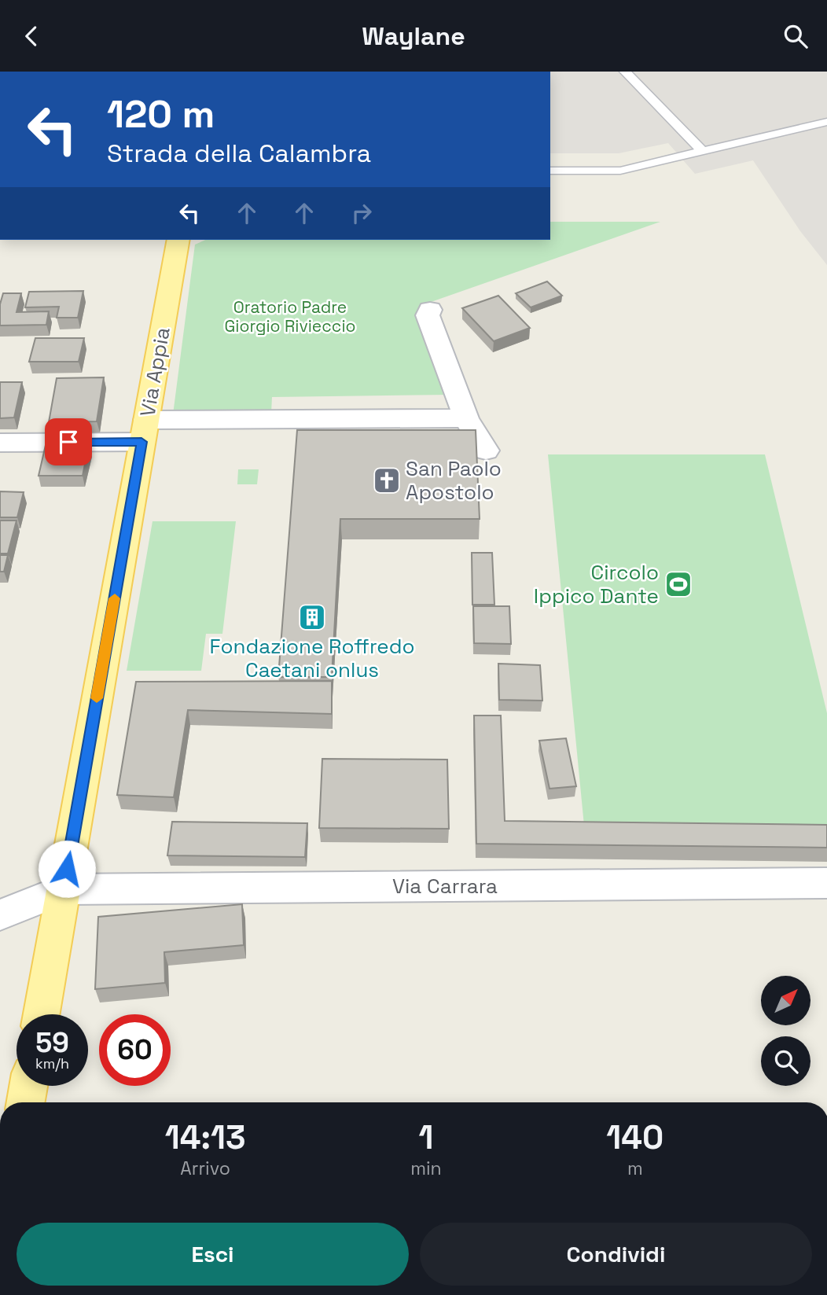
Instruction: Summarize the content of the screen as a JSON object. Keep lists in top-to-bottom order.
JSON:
{
  "streets": {
    "main road": ["Via Appia"],
    "street": ["Via Carrara"]
  },
  "crossings": [
    ["Via Appia", "Via Carrara"]
  ],
  "parks": ["Oratorio Padre Giorgio Rivieccio"],
  "places": {
    "church": ["San Paolo Apostolo"],
    "sports": ["Circolo Ippico Dante"],
    "building": ["Fondazione Roffredo Caetani onlus"]
  },
  "north": "top right",
  "page": {
    "header": "Waylane",
    "turn": ["120 m", "Strada della Calambra"],
    "speed": "59 km/h",
    "limit": "60",
    "eta": [
      "14:13",
      "Arrivo",
      "1",
      "min",
      "140",
      "m"
    ],
    "buttons": ["Esci", "Condividi"]
  }
}
